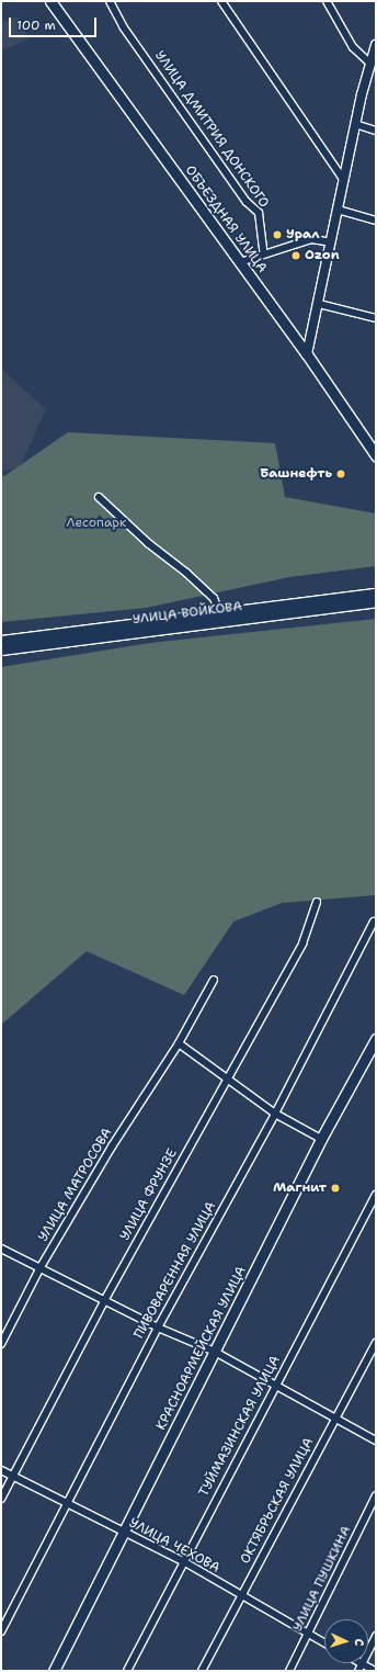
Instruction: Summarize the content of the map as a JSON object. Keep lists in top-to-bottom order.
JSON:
{
  "streets": {
    "main road": ["ОБЪЕЗДНАЯ УЛИЦА", "УЛИЦА ВОЙКОВА", "КРАСНОАРМЕЙСКАЯ УЛИЦА"],
    "street": [
      "УЛИЦА ДМИТРИЯ ДОНСКОГО",
      "УЛИЦА МАТРОСОВА",
      "УЛИЦА ФРУНЗЕ",
      "ПИВОВАРЕННАЯ УЛИЦА",
      "ТУЙМАЗИНСКАЯ УЛИЦА",
      "ОКТЯБРЬСКАЯ УЛИЦА",
      "УЛИЦА ЧЕХОВА",
      "УЛИЦА ПУШКИНА"
    ]
  },
  "crossings": [
    ["УЛИЦА ФРУНЗЕ", "УЛИЦА ЧЕХОВА"],
    ["ПИВОВАРЕННАЯ УЛИЦА", "УЛИЦА ЧЕХОВА"],
    ["КРАСНОАРМЕЙСКАЯ УЛИЦА", "УЛИЦА ЧЕХОВА"],
    ["ТУЙМАЗИНСКАЯ УЛИЦА", "УЛИЦА ЧЕХОВА"],
    ["ОКТЯБРЬСКАЯ УЛИЦА", "УЛИЦА ЧЕХОВА"],
    ["УЛИЦА ЧЕХОВА", "УЛИЦА ПУШКИНА"]
  ],
  "parks": ["Лесопарк"],
  "places": [
    "Урал",
    "Ozon",
    "Башнефть",
    "Магнит"
  ],
  "scale_bar": "100 m",
  "north": "right"
}
